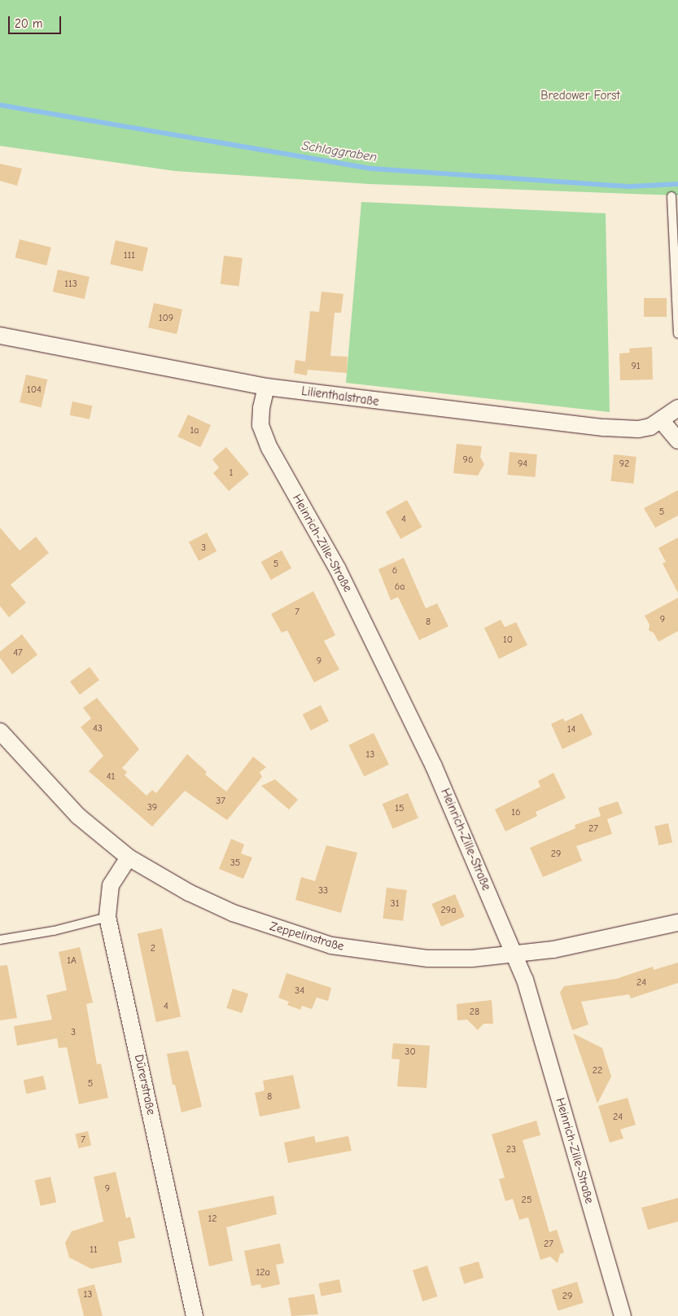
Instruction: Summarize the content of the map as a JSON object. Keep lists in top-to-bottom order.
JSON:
{
  "streets": {
    "street": [
      "Lilienthalstraße",
      "Heinrich-Zille-Straße",
      "Zeppelinstraße",
      "Dürerstraße"
    ]
  },
  "crossings": [
    ["Lilienthalstraße", "Heinrich-Zille-Straße"],
    ["Heinrich-Zille-Straße", "Zeppelinstraße"],
    ["Zeppelinstraße", "Dürerstraße"]
  ],
  "water": ["Schlaggraben"],
  "parks": ["Bredower Forst"],
  "house_numbers": [
    "111",
    "113",
    "109",
    "91",
    "104",
    "1a",
    "96",
    "94",
    "92",
    "1",
    "5",
    "4",
    "3",
    "5",
    "6",
    "6a",
    "7",
    "9",
    "8",
    "10",
    "47",
    "9",
    "43",
    "14",
    "13",
    "41",
    "37",
    "39",
    "15",
    "16",
    "27",
    "29",
    "35",
    "33",
    "31",
    "29a",
    "2",
    "1A",
    "24",
    "34",
    "4",
    "28",
    "3",
    "30",
    "22",
    "5",
    "8",
    "24",
    "7",
    "23",
    "9",
    "25",
    "12",
    "27",
    "11",
    "12a",
    "13",
    "29"
  ],
  "scale_bar": "20 m"
}
